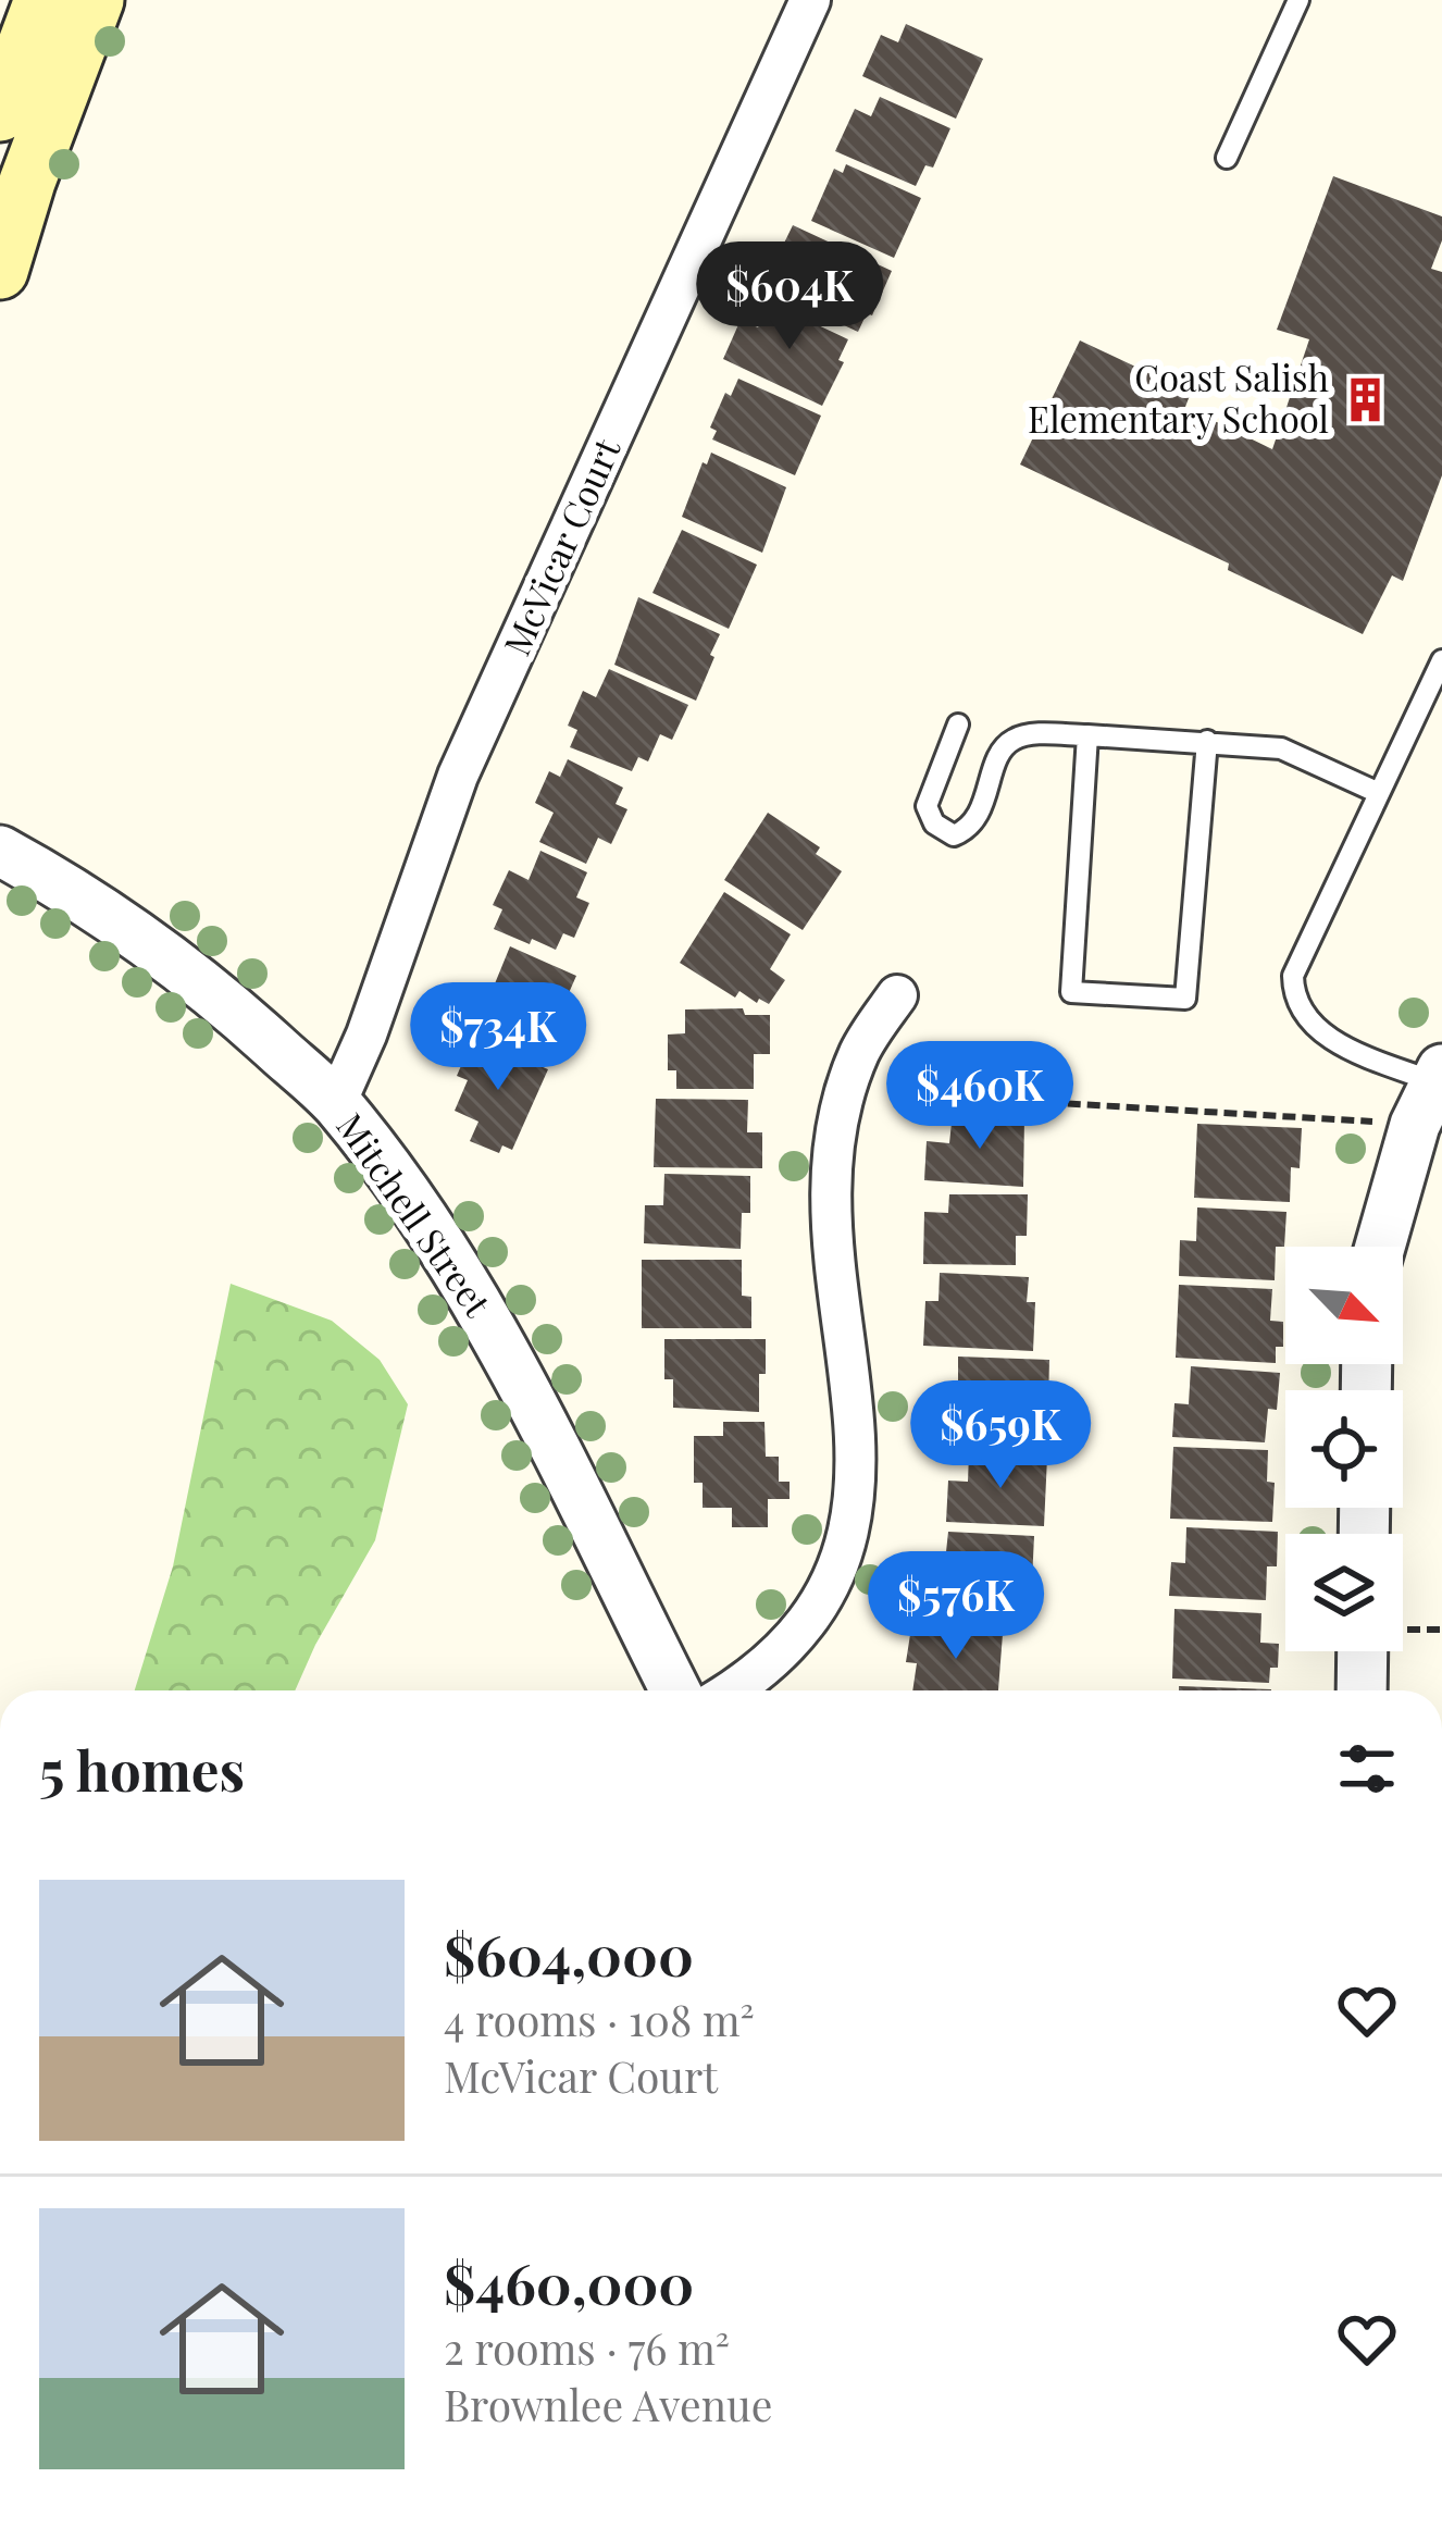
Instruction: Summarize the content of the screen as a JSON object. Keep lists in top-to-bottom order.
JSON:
{
  "streets": {
    "street": ["McVicar Court", "Mitchell Street"]
  },
  "crossings": [
    ["McVicar Court", "Mitchell Street"]
  ],
  "places": {
    "building": ["Coast Salish Elementary School"]
  },
  "north": "bottom right",
  "page": {
    "price": [
      "$604K",
      "$734K",
      "$460K",
      "$659K",
      "$576K"
    ],
    "heading": "5 homes",
    "list": [
      {
        "name": "$604,000",
        "note": "4 rooms · 108 m² · McVicar Court"
      },
      {
        "name": "$460,000",
        "note": "2 rooms · 76 m² · Brownlee Avenue"
      }
    ]
  }
}
